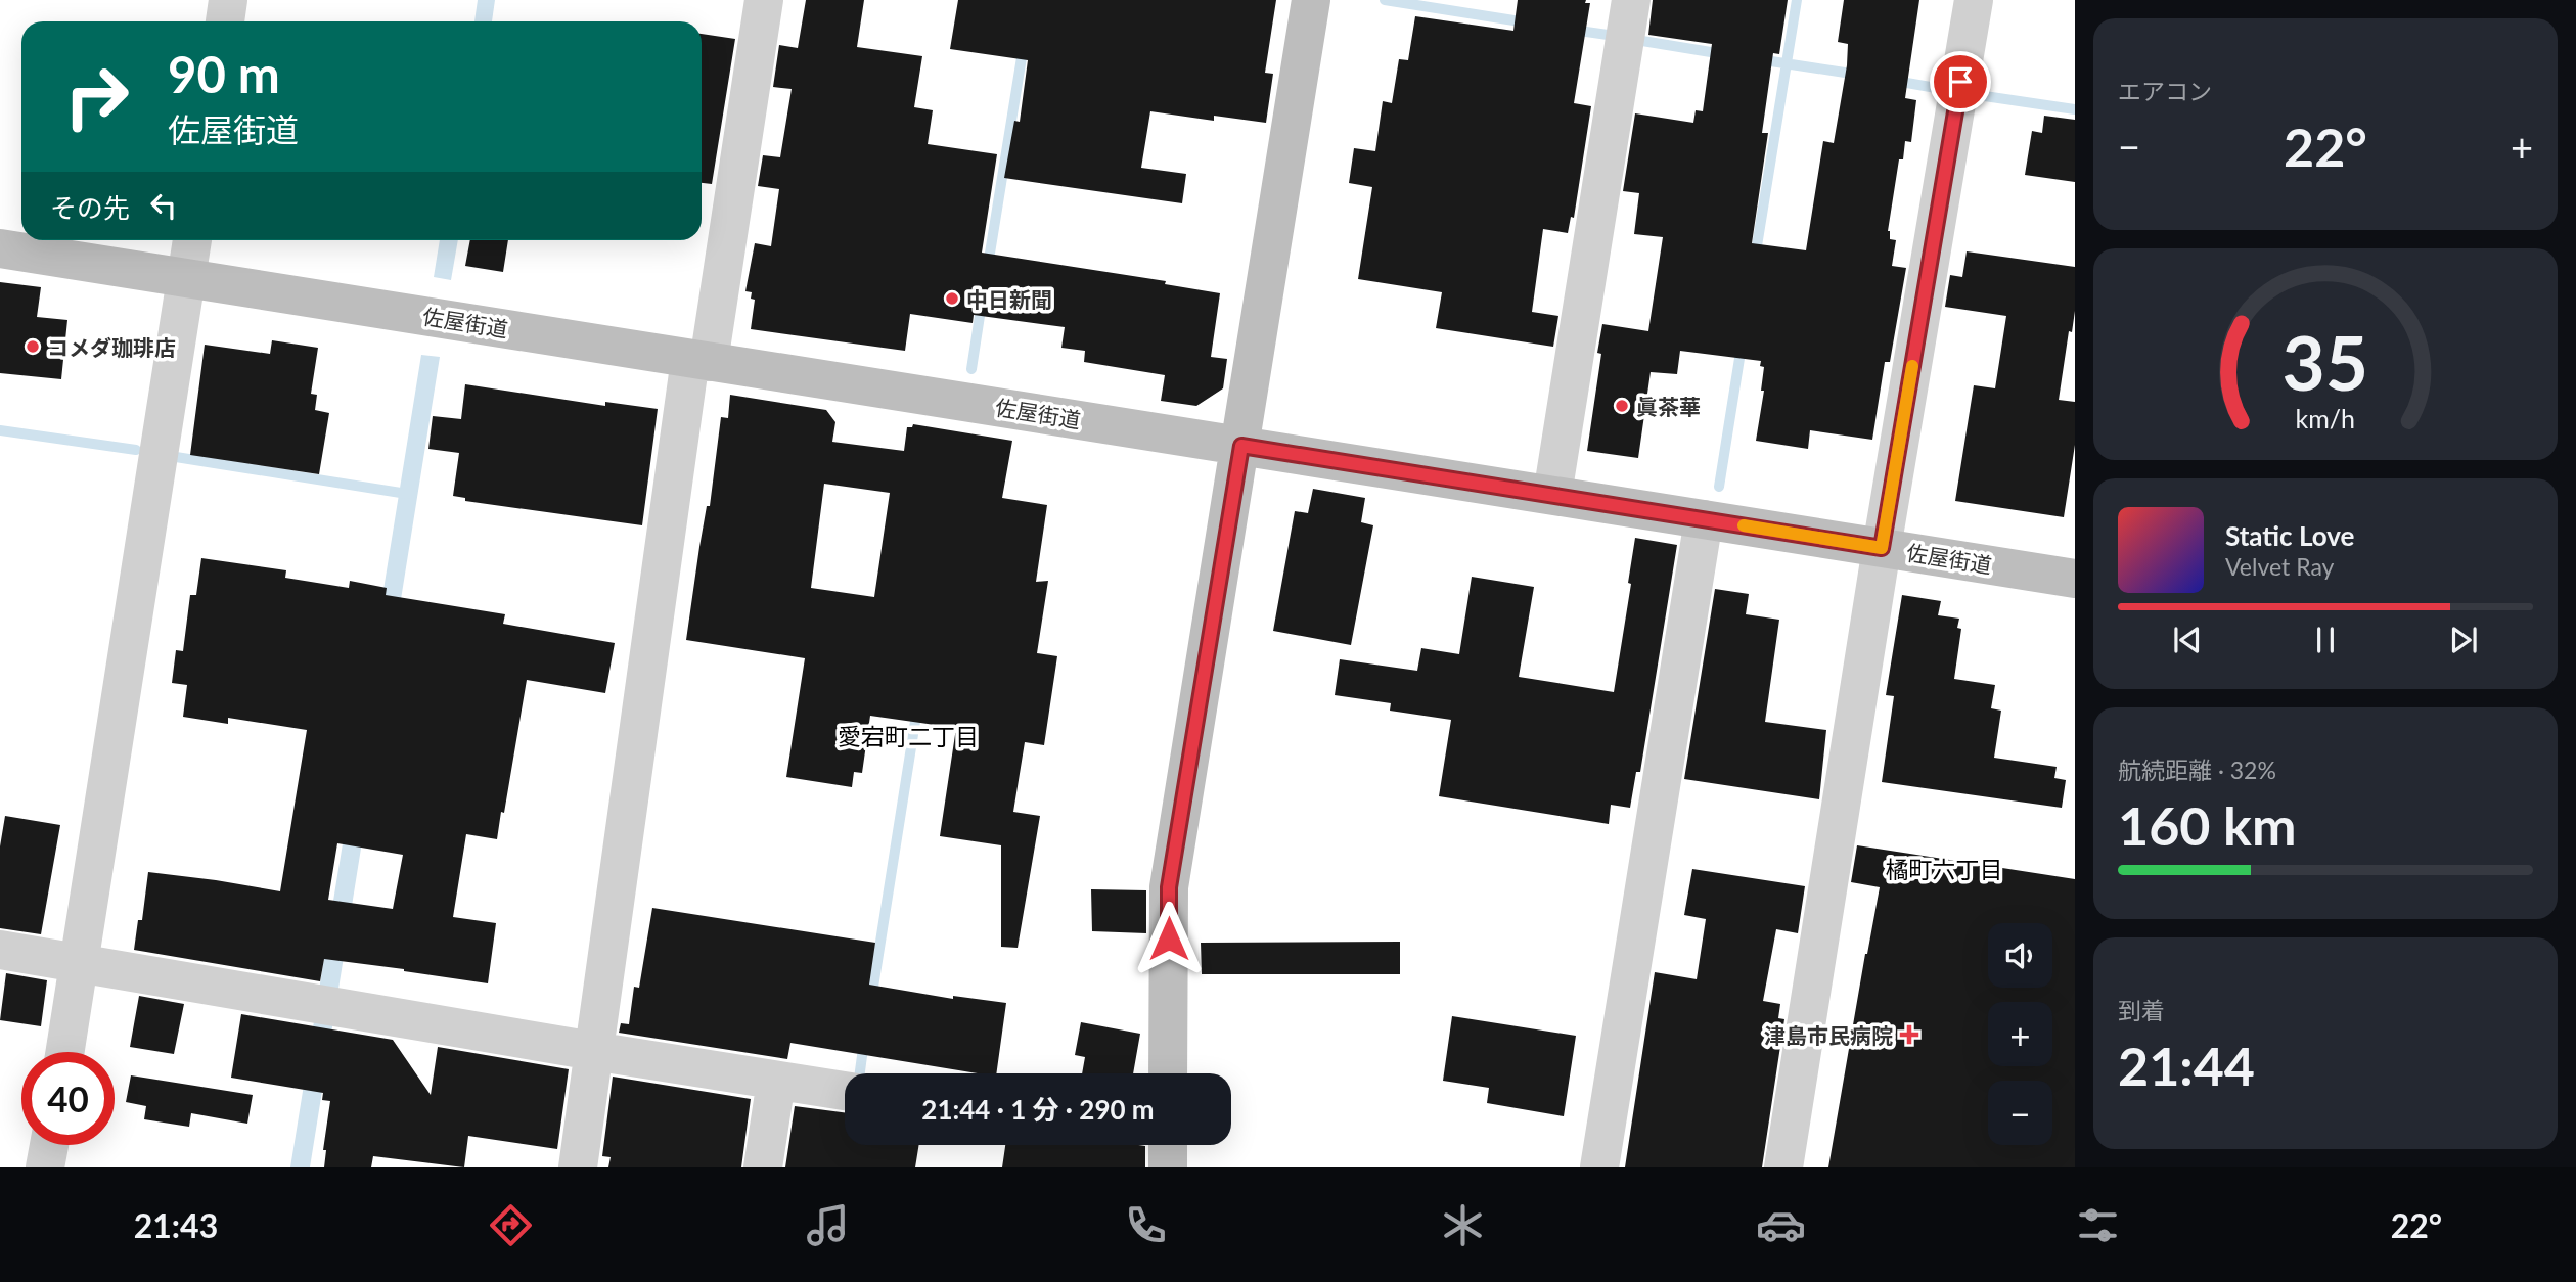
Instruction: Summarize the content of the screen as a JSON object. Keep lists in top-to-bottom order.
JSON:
{
  "streets": {
    "street": ["佐屋街道"]
  },
  "districts": ["愛宕町二丁目", "橘町六丁目"],
  "places": {
    "other": ["中日新聞", "コメダ珈琲店", "眞茶華"],
    "health": ["津島市民病院"]
  },
  "page": {
    "tile": [
      "エアコン",
      ["航続距離 · 32%", "160 km"],
      ["到着", "21:44"]
    ],
    "turn": ["90 m", "佐屋街道"],
    "heat": ["−", "22°", "+"],
    "then": "その先",
    "song": ["Static Love", "Velvet Ray"],
    "map_buttons": ["+", "−"],
    "limit": "40",
    "trip": "21:44 · 1 分 · 290 m",
    "tabs": ["21:43", "22°"],
    "gauge": ["35", "km/h"]
  }
}
